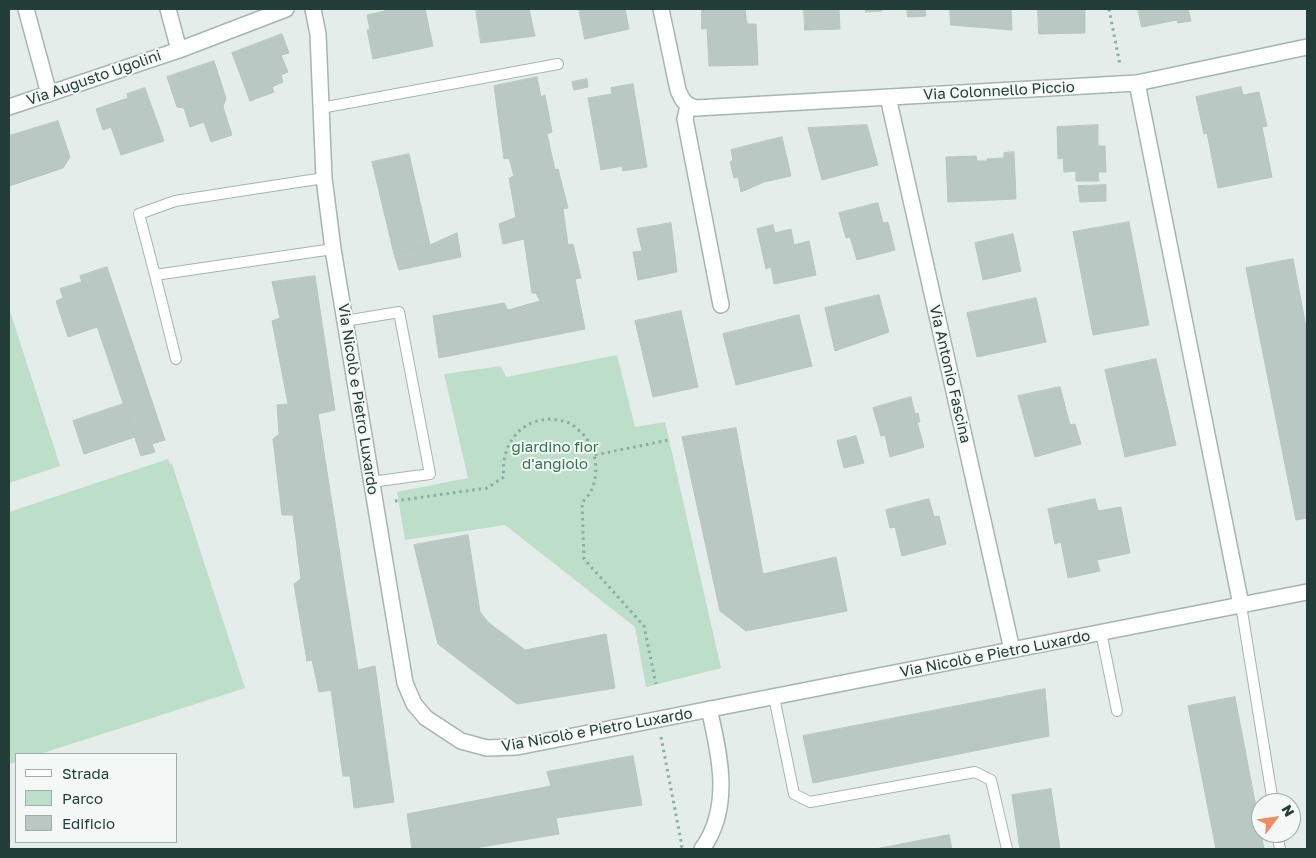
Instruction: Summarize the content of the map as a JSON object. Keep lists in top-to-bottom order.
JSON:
{
  "streets": {
    "street": [
      "Via Augusto Ugolini",
      "Via Colonnello Piccio",
      "Via Antonio Fascina",
      "Via Nicolò e Pietro Luxardo"
    ]
  },
  "crossings": [
    ["Via Colonnello Piccio", "Via Antonio Fascina"],
    ["Via Antonio Fascina", "Via Nicolò e Pietro Luxardo"]
  ],
  "parks": ["giardino fior d'angiolo"],
  "legend": ["Strada", "Parco", "Edificio"],
  "north": "top right"
}
